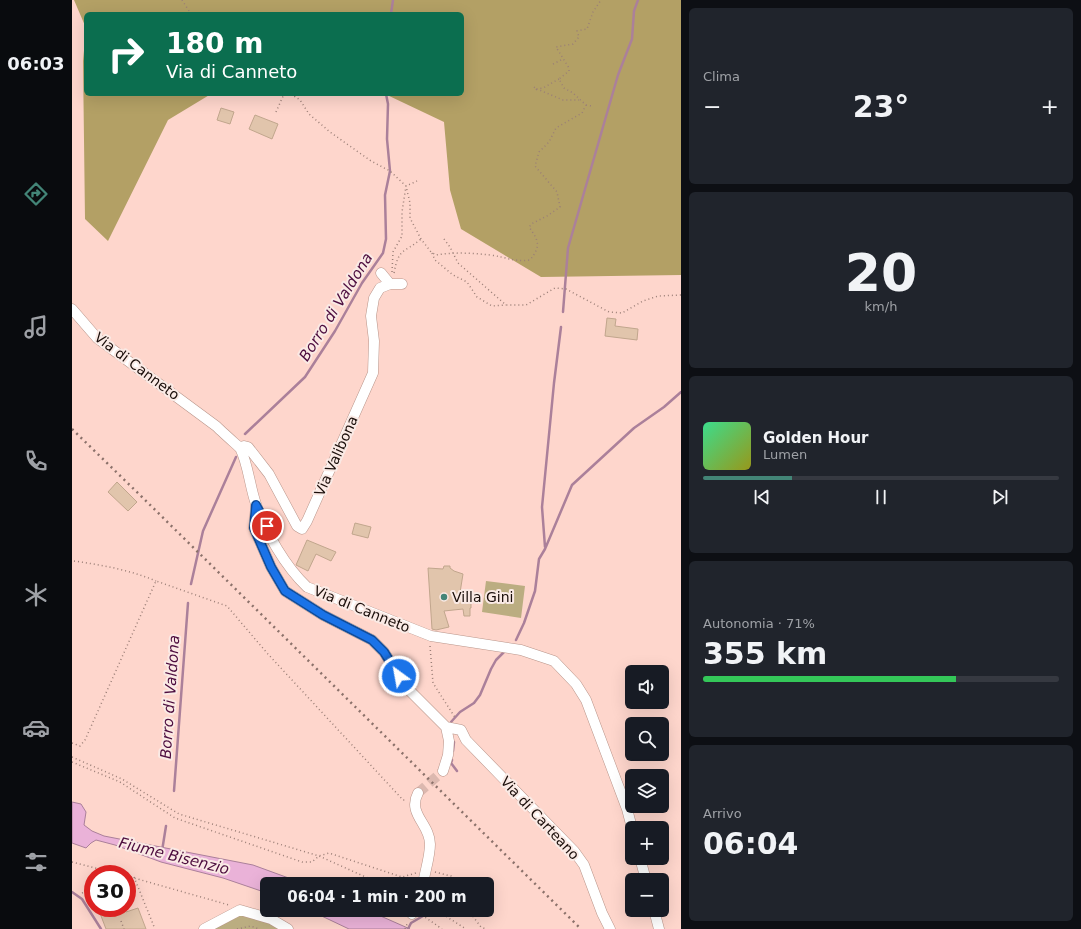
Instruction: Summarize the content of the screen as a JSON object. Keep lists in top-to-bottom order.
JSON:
{
  "streets": {
    "street": ["Via di Canneto", "Via Valibona", "Via di Carteano"]
  },
  "crossings": [
    ["Via di Canneto", "Via Valibona"]
  ],
  "water": ["Borro di Valdona", "Fiume Bisenzio"],
  "places": ["Villa Gini"],
  "page": {
    "tabs": "06:03",
    "tile": [
      "Clima",
      ["20", "km/h"],
      ["Autonomia · 71%", "355 km"],
      ["Arrivo", "06:04"]
    ],
    "turn": ["180 m", "Via di Canneto"],
    "heat": ["−", "23°", "+"],
    "song": ["Golden Hour", "Lumen"],
    "map_buttons": ["+", "−"],
    "limit": "30",
    "trip": "06:04 · 1 min · 200 m"
  }
}
